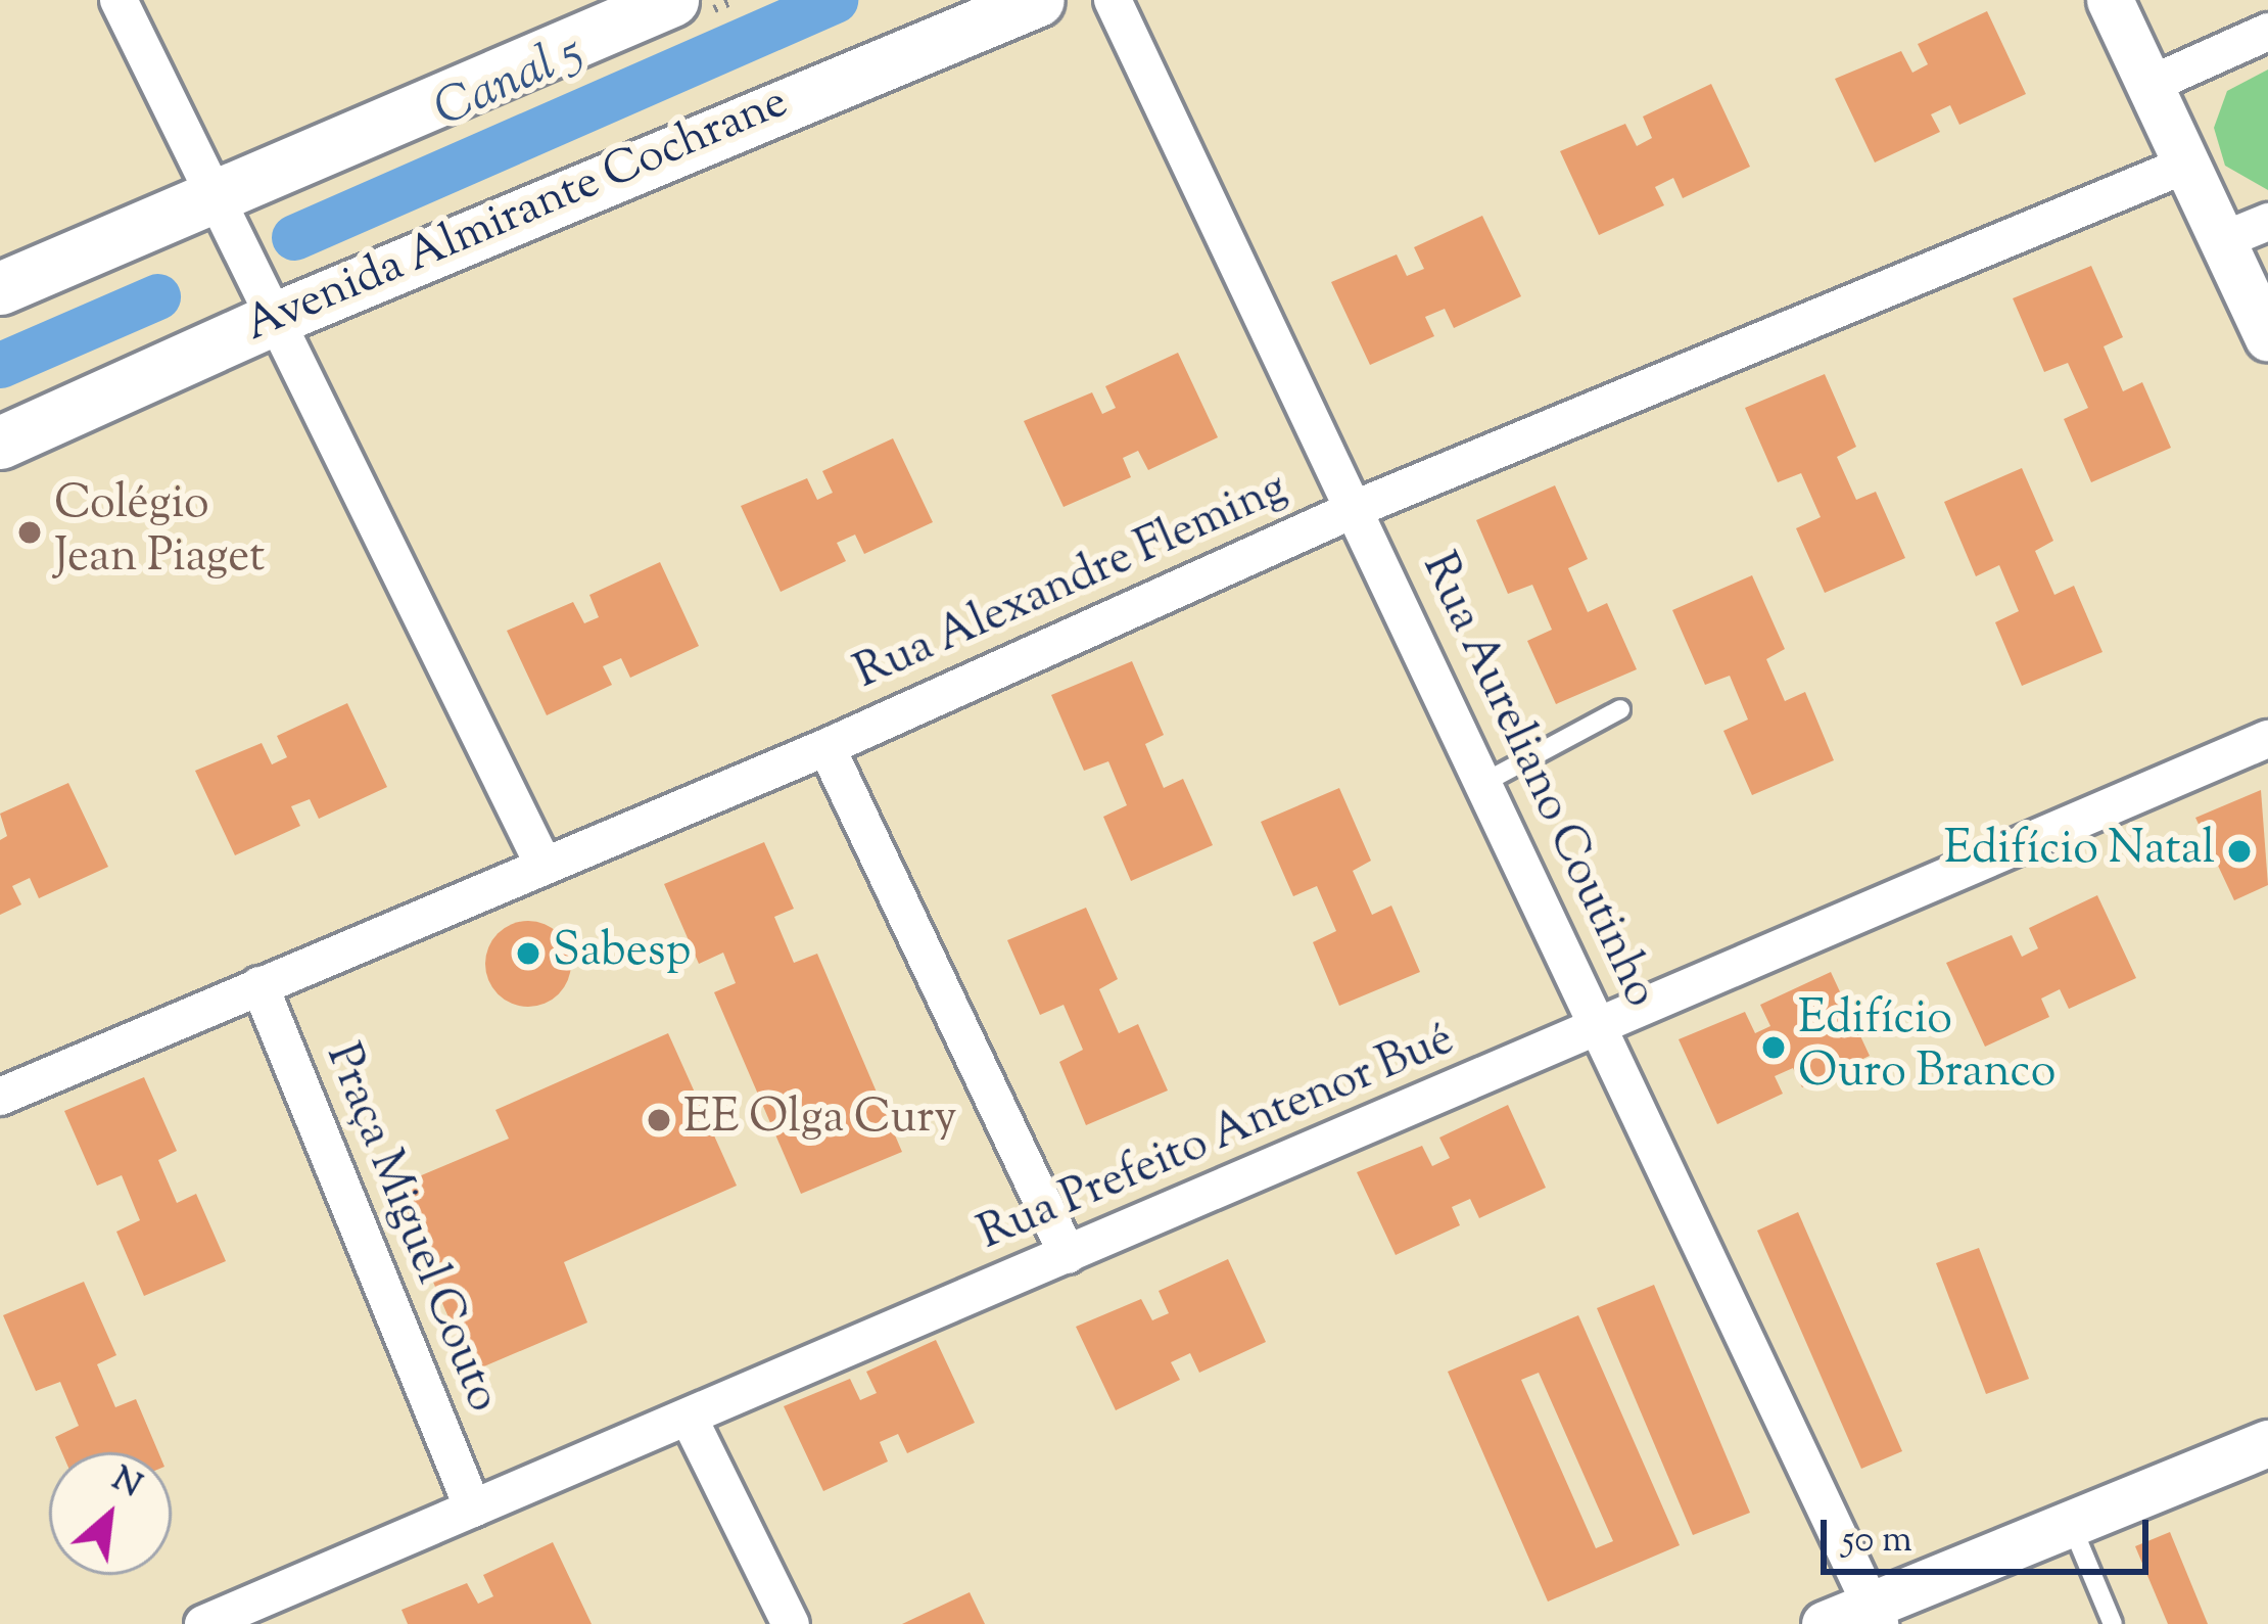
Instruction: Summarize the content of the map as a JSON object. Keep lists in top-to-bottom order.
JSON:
{
  "streets": {
    "main road": ["Avenida Almirante Cochrane"],
    "street": [
      "Rua Alexandre Fleming",
      "Rua Aureliano Coutinho",
      "Rua Prefeito Antenor Bué",
      "Praça Miguel Couto"
    ]
  },
  "crossings": [
    ["Rua Alexandre Fleming", "Rua Aureliano Coutinho"],
    ["Rua Alexandre Fleming", "Praça Miguel Couto"],
    ["Rua Aureliano Coutinho", "Rua Prefeito Antenor Bué"],
    ["Rua Prefeito Antenor Bué", "Praça Miguel Couto"]
  ],
  "water": ["Canal 5"],
  "places": [
    "Colégio Jean Piaget",
    "Edifício Natal",
    "Sabesp",
    "Edifício Ouro Branco",
    "EE Olga Cury"
  ],
  "scale_bar": "50 m",
  "north": "top right"
}
